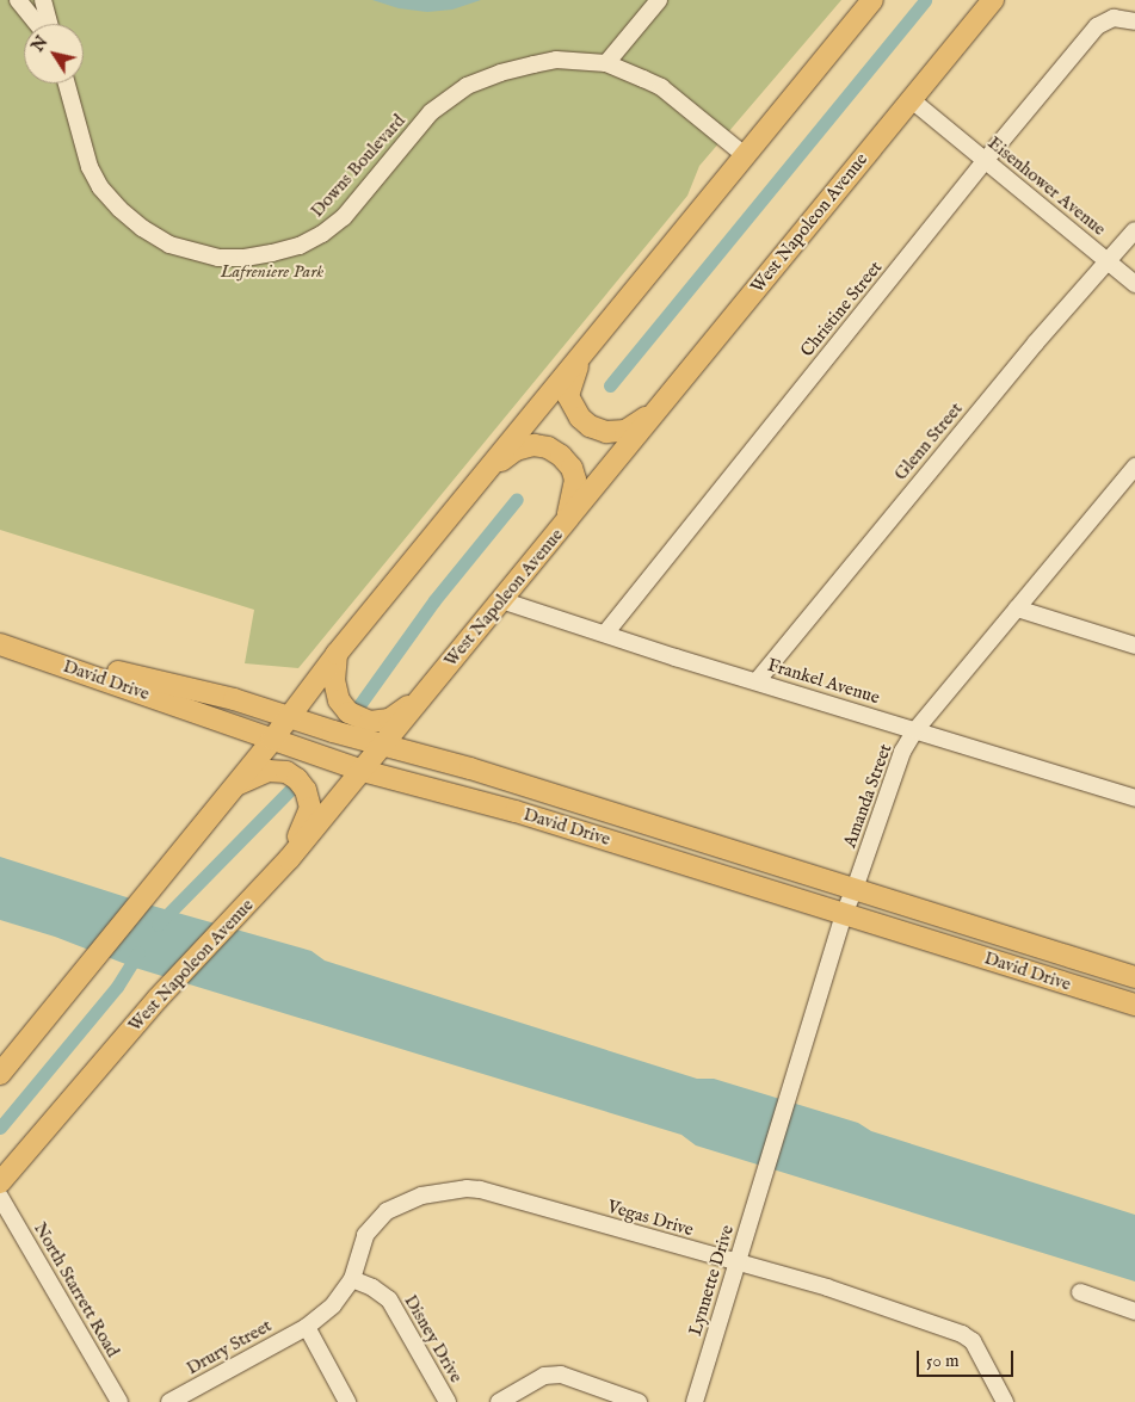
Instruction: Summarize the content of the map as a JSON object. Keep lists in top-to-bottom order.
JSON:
{
  "streets": {
    "main road": ["West Napoleon Avenue", "David Drive"],
    "street": [
      "Downs Boulevard",
      "Eisenhower Avenue",
      "Christine Street",
      "Glenn Street",
      "Frankel Avenue",
      "Amanda Street",
      "Vegas Drive",
      "Lynnette Drive",
      "North Starrett Road",
      "Disney Drive",
      "Drury Street"
    ]
  },
  "crossings": [
    ["Eisenhower Avenue", "West Napoleon Avenue"],
    ["Eisenhower Avenue", "Christine Street"],
    ["Eisenhower Avenue", "Glenn Street"],
    ["West Napoleon Avenue", "David Drive"],
    ["West Napoleon Avenue", "Frankel Avenue"],
    ["Christine Street", "Frankel Avenue"],
    ["Glenn Street", "Frankel Avenue"],
    ["David Drive", "Amanda Street"],
    ["Frankel Avenue", "Amanda Street"],
    ["Amanda Street", "Lynnette Drive"],
    ["Vegas Drive", "Lynnette Drive"],
    ["Vegas Drive", "Disney Drive"],
    ["Vegas Drive", "Drury Street"]
  ],
  "parks": ["Lafreniere Park"],
  "scale_bar": "50 m",
  "north": "top left"
}
